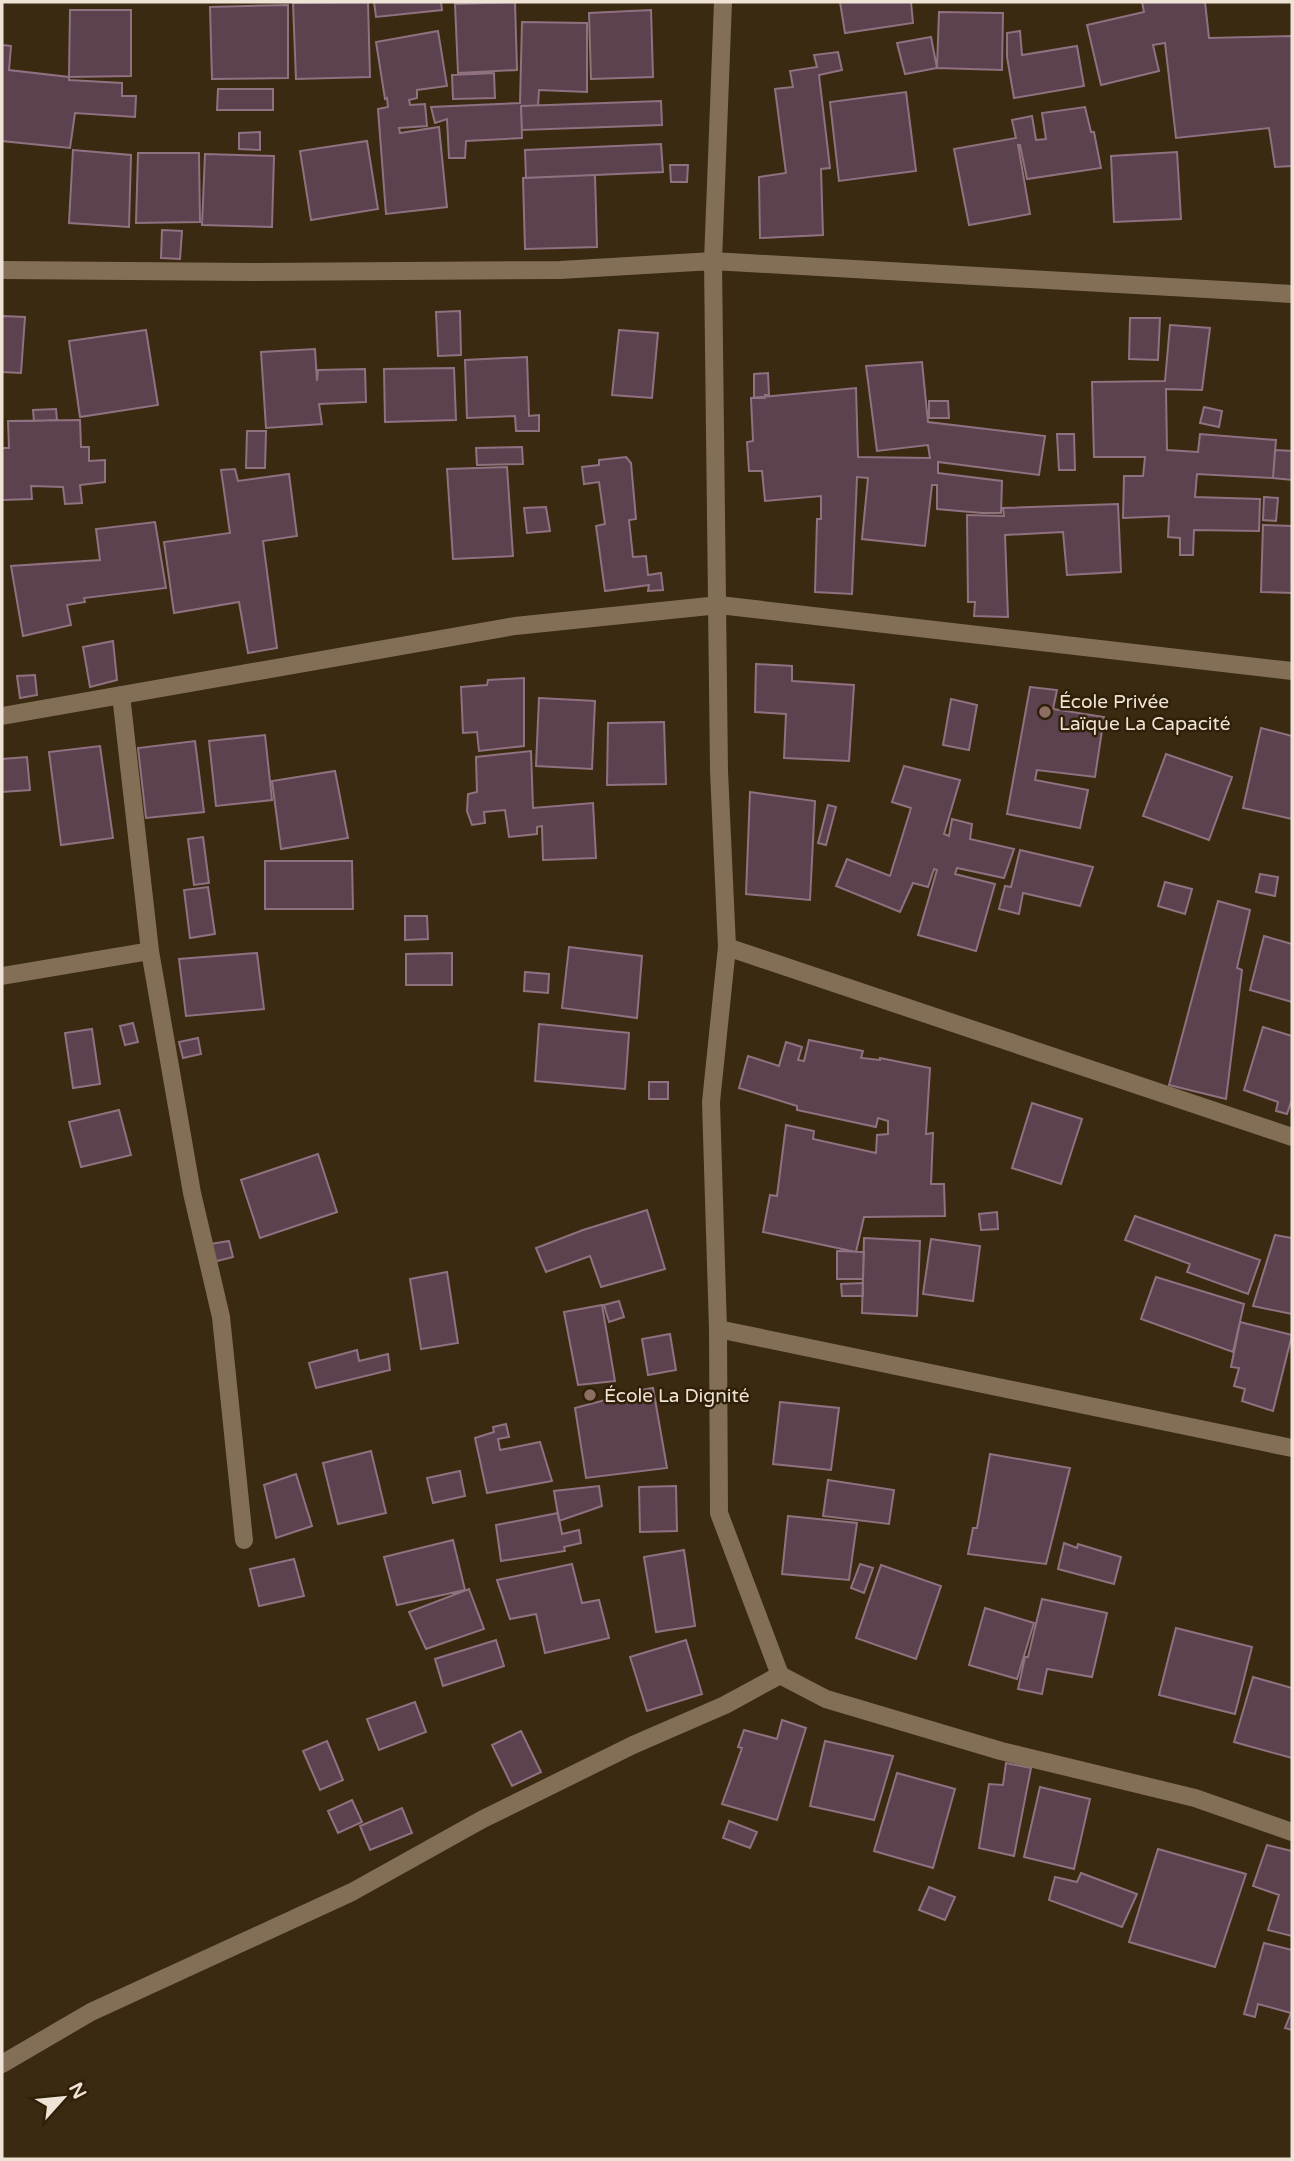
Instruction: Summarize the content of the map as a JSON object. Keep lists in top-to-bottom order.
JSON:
{
  "places": ["École Privée Laïque La Capacité", "École La Dignité"],
  "north": "top right"
}
